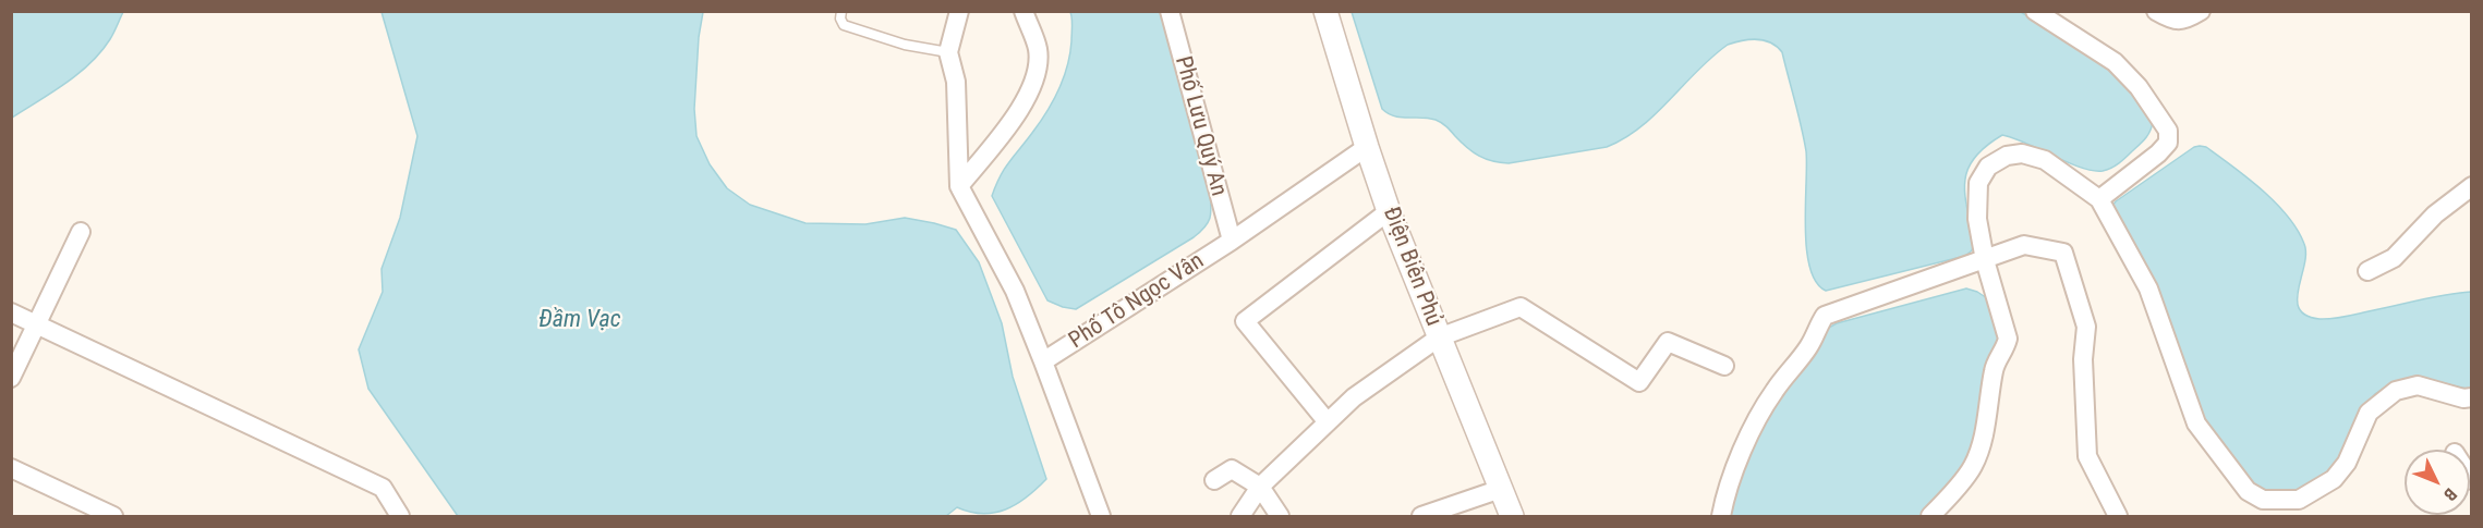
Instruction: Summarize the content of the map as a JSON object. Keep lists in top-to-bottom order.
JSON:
{
  "streets": {
    "street": ["Phố Lưu Quý An", "Điện Biên Phủ", "Phố Tô Ngọc Vân"]
  },
  "crossings": [
    ["Phố Lưu Quý An", "Phố Tô Ngọc Vân"],
    ["Điện Biên Phủ", "Phố Tô Ngọc Vân"]
  ],
  "water": ["Đầm Vạc"],
  "north": "bottom right"
}
